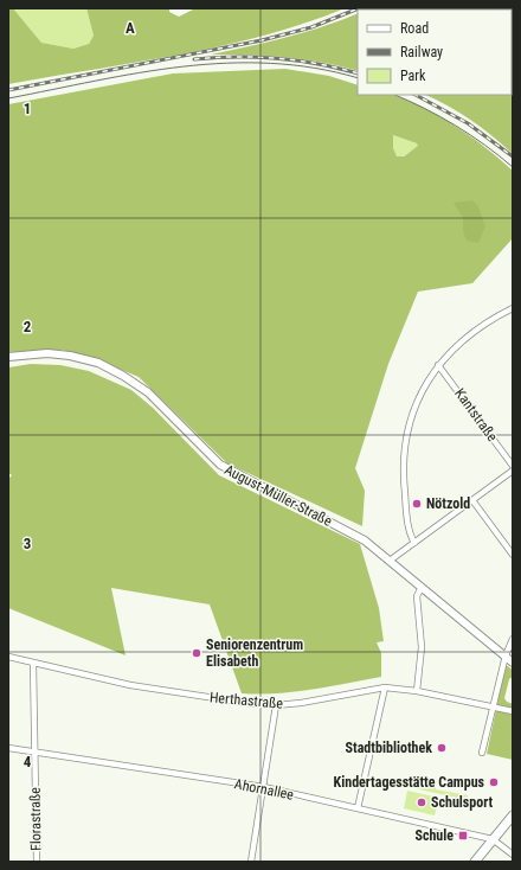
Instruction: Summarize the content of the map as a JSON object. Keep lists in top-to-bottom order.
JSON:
{
  "streets": {
    "main road": ["August-Müller-Straße"],
    "street": [
      "Kantstraße",
      "Herthastraße",
      "Ahornallee",
      "Florastraße"
    ]
  },
  "crossings": [
    ["Herthastraße", "Florastraße"],
    ["Ahornallee", "Florastraße"]
  ],
  "places": {
    "other": [
      "Nötzold",
      "Seniorenzentrum Elisabeth",
      "Stadtbibliothek",
      "Kindertagesstätte Campus",
      "Schulsport"
    ],
    "transit": ["Schule"]
  },
  "legend": ["Road", "Railway", "Park"],
  "grid": {
    "columns": ["A"],
    "rows": [
      "1",
      "2",
      "3",
      "4"
    ]
  }
}
